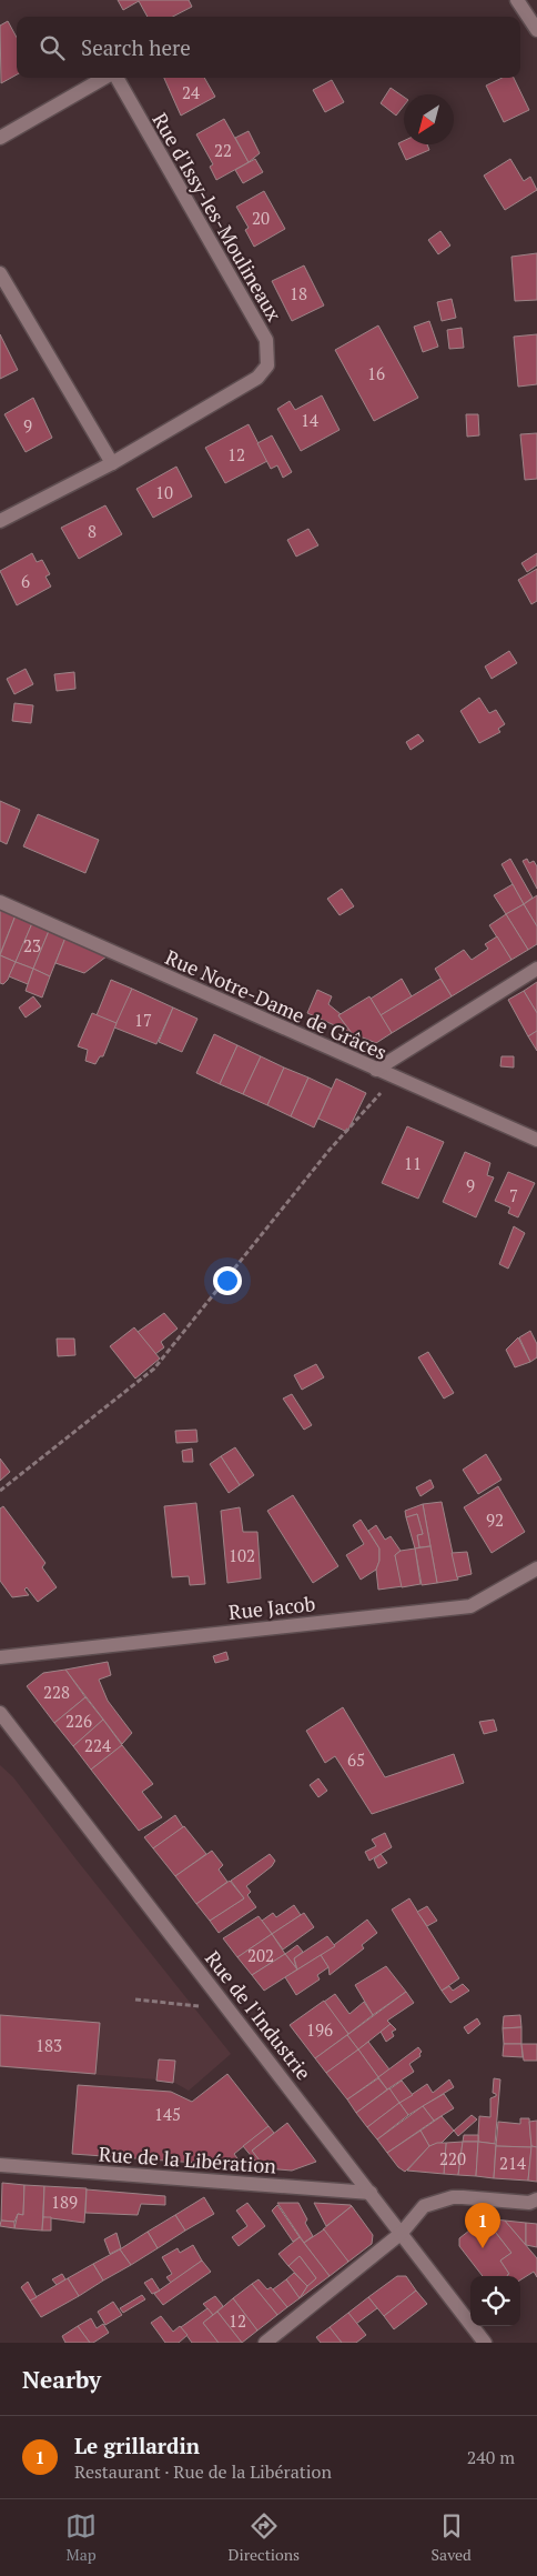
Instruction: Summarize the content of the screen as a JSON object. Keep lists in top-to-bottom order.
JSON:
{
  "streets": {
    "street": [
      "Rue d'Issy-les-Moulineaux",
      "Rue Notre-Dame de Grâces",
      "Rue Jacob",
      "Rue de l'Industrie",
      "Rue de la Libération"
    ]
  },
  "crossings": [
    ["Rue de l'Industrie", "Rue de la Libération"]
  ],
  "house_numbers": [
    "24",
    "22",
    "20",
    "18",
    "16",
    "14",
    "9",
    "12",
    "10",
    "8",
    "6",
    "23",
    "17",
    "11",
    "9",
    "7",
    "92",
    "102",
    "228",
    "226",
    "224",
    "65",
    "202",
    "196",
    "183",
    "145",
    "220",
    "214",
    "189",
    "12"
  ],
  "north": "bottom left",
  "page": {
    "search": "Search here",
    "pins": "1",
    "heading": "Nearby",
    "list": [
      {
        "mark": "1",
        "name": "Le grillardin",
        "note": "Restaurant · Rue de la Libération",
        "value": "240 m"
      }
    ],
    "nav": ["Map", "Directions", "Saved"]
  }
}
